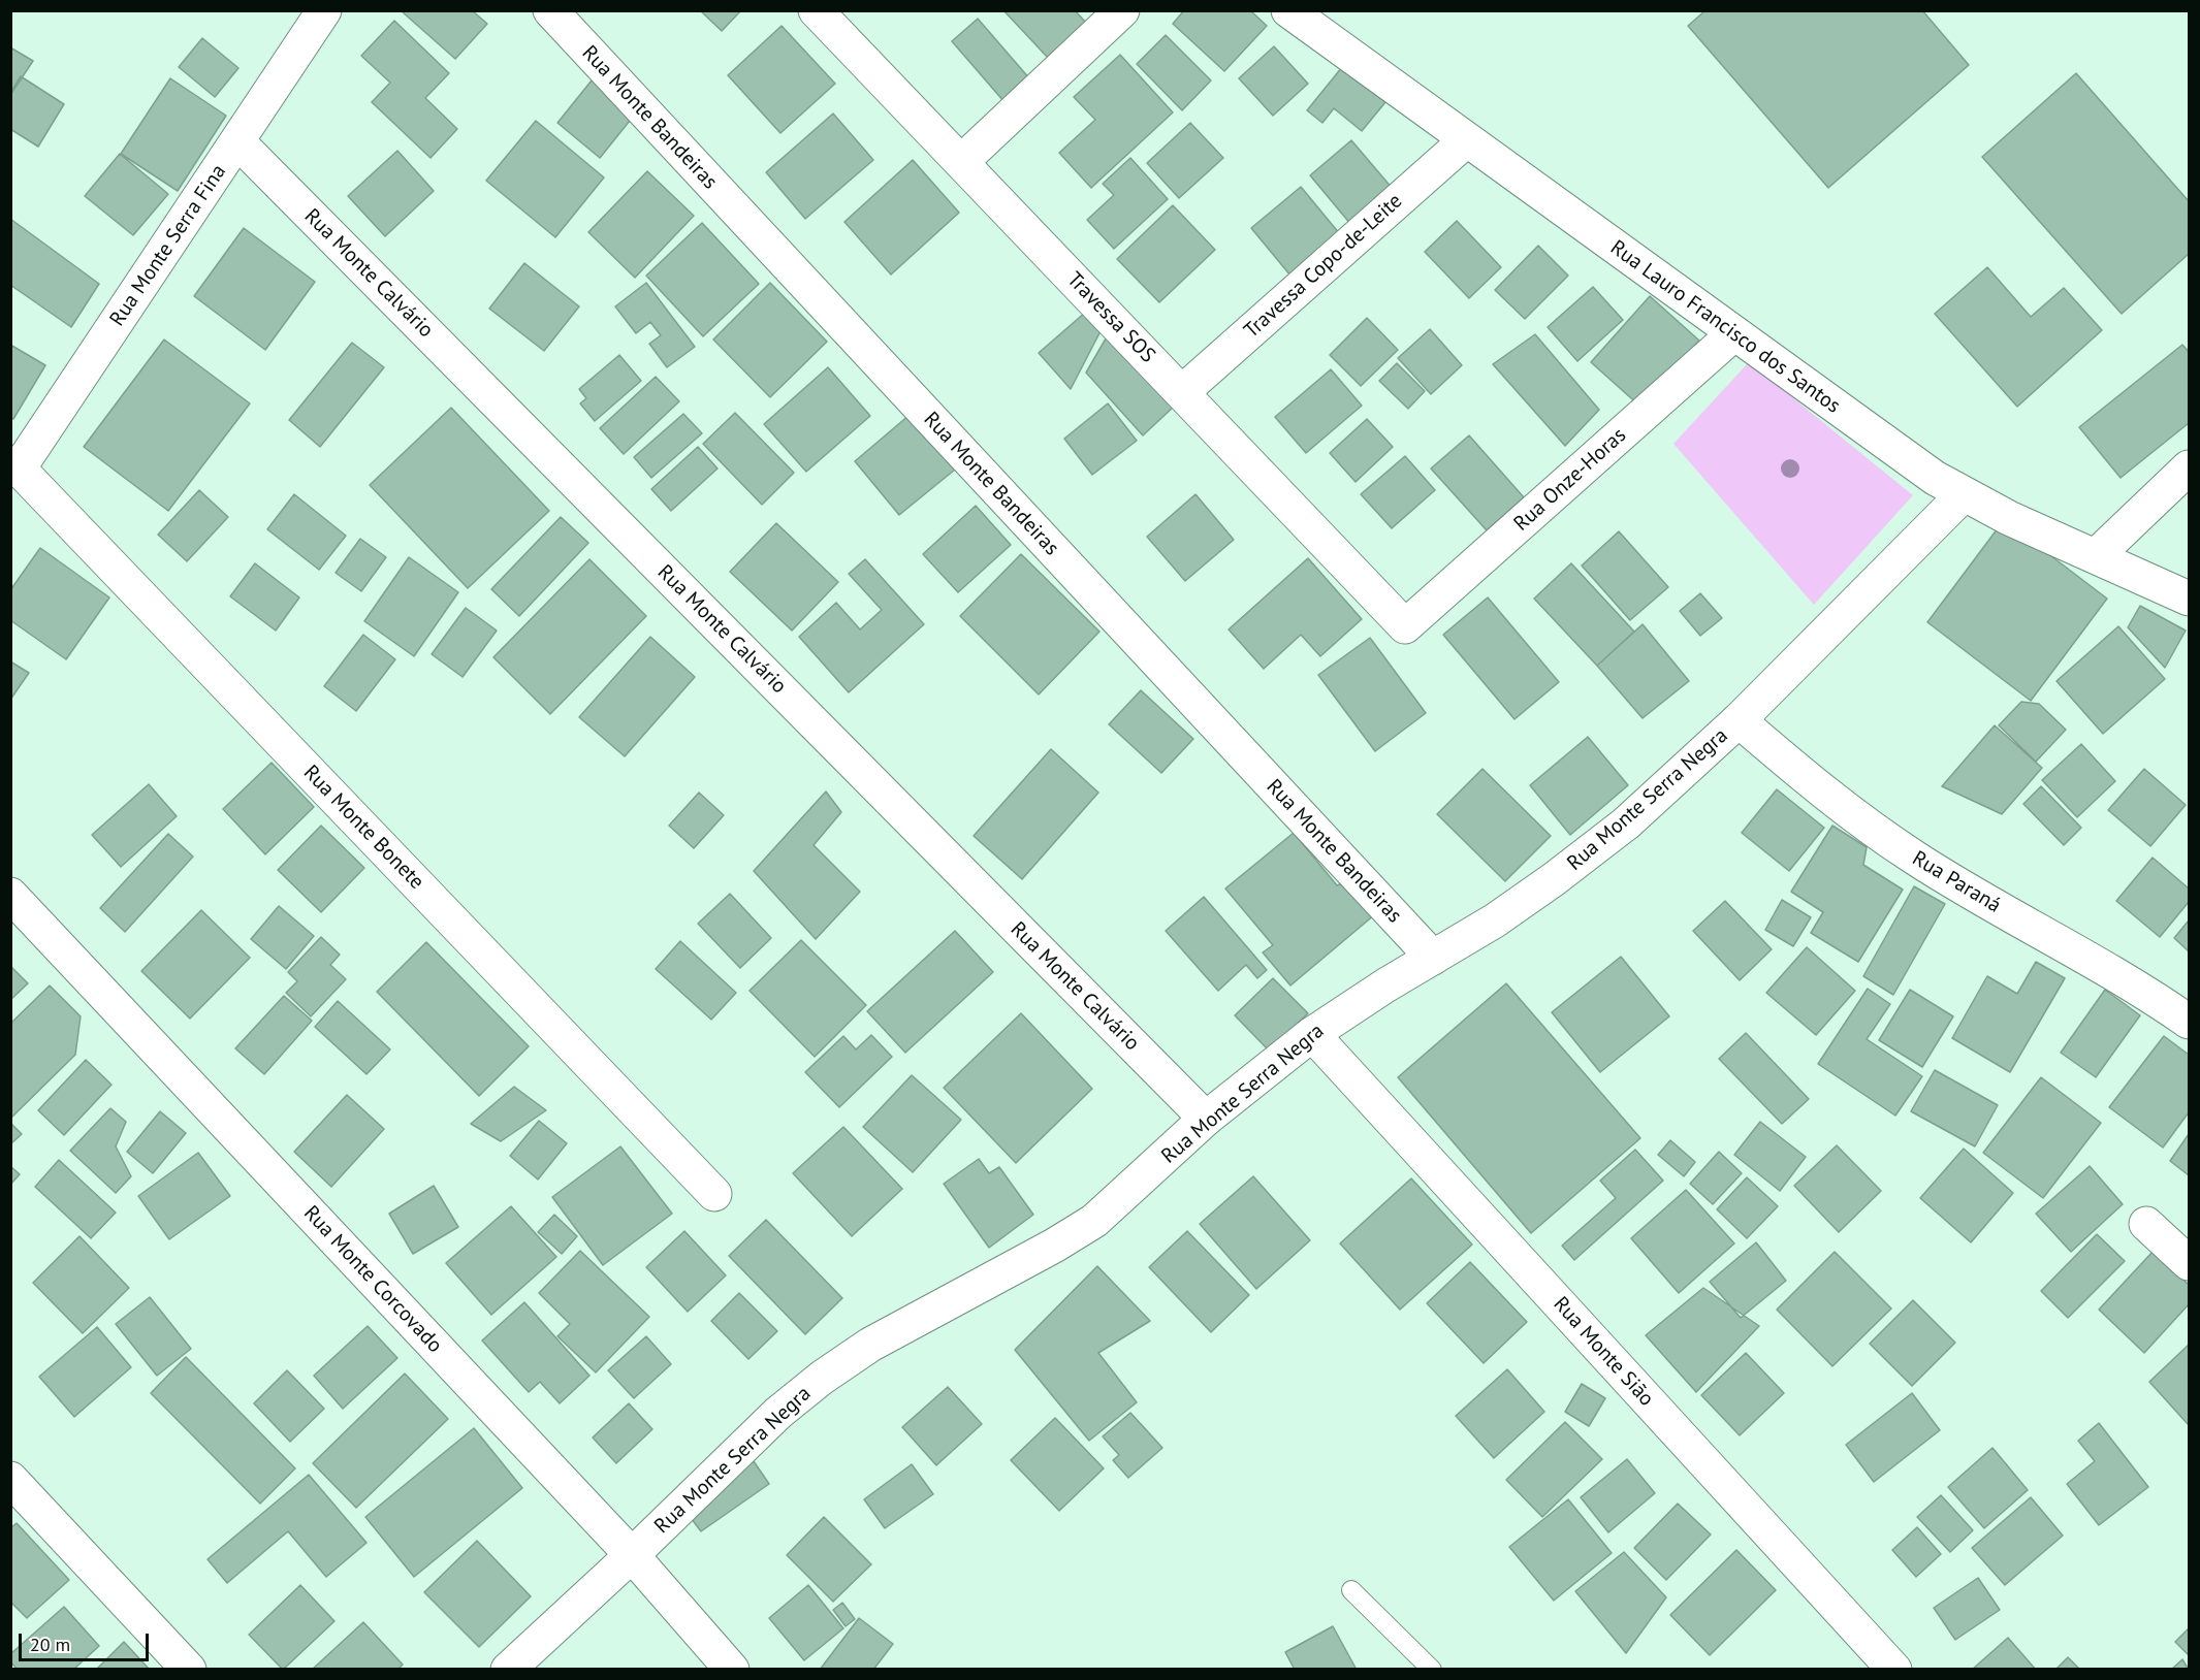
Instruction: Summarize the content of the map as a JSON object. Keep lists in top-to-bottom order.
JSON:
{
  "streets": {
    "street": [
      "Rua Monte Bandeiras",
      "Rua Monte Serra Fina",
      "Travessa Copo-de-Leite",
      "Rua Monte Calvário",
      "Travessa SOS",
      "Rua Lauro Francisco dos Santos",
      "Rua Onze-Horas",
      "Rua Monte Serra Negra",
      "Rua Monte Bonete",
      "Rua Paraná",
      "Rua Monte Corcovado",
      "Rua Monte Sião"
    ]
  },
  "crossings": [
    ["Rua Monte Bandeiras", "Rua Monte Serra Negra"],
    ["Rua Monte Serra Fina", "Rua Monte Calvário"],
    ["Rua Monte Serra Fina", "Rua Monte Bonete"],
    ["Travessa Copo-de-Leite", "Travessa SOS"],
    ["Travessa Copo-de-Leite", "Rua Lauro Francisco dos Santos"],
    ["Rua Monte Calvário", "Rua Monte Serra Negra"],
    ["Travessa SOS", "Rua Onze-Horas"],
    ["Rua Lauro Francisco dos Santos", "Rua Onze-Horas"],
    ["Rua Lauro Francisco dos Santos", "Rua Monte Serra Negra"],
    ["Rua Monte Serra Negra", "Rua Paraná"],
    ["Rua Monte Serra Negra", "Rua Monte Corcovado"],
    ["Rua Monte Serra Negra", "Rua Monte Sião"]
  ],
  "scale_bar": "20 m"
}
